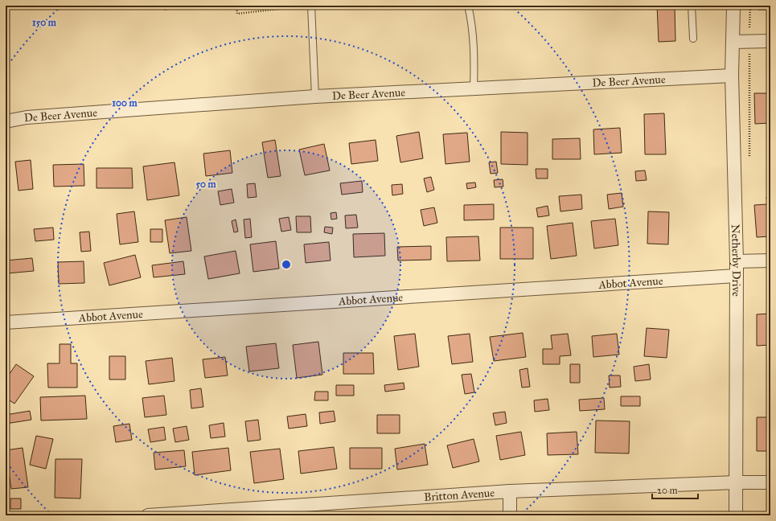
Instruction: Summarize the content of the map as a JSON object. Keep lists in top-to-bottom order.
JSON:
{
  "streets": {
    "street": [
      "De Beer Avenue",
      "Netherby Drive",
      "Abbot Avenue",
      "Britton Avenue"
    ]
  },
  "crossings": [
    ["De Beer Avenue", "Netherby Drive"],
    ["Netherby Drive", "Abbot Avenue"],
    ["Netherby Drive", "Britton Avenue"]
  ],
  "scale_bar": "20 m",
  "rings": ["150 m", "100 m", "50 m"]
}
